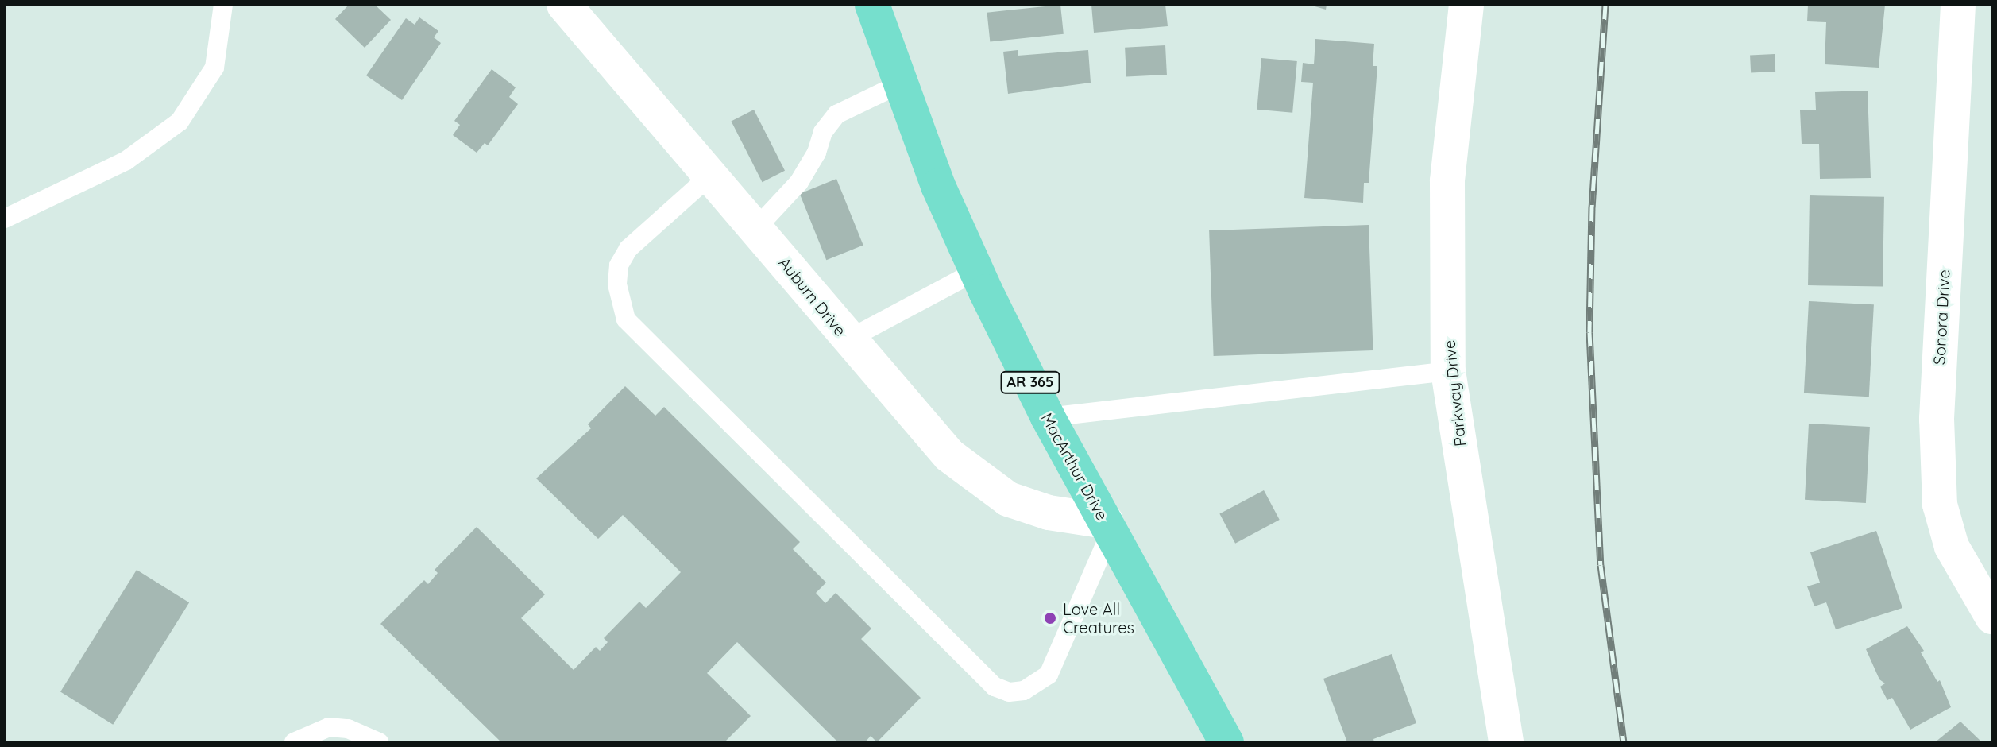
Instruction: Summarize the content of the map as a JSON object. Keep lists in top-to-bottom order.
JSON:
{
  "streets": {
    "main road": ["AR 365", "MacArthur Drive"],
    "street": ["Auburn Drive", "Sonora Drive", "Parkway Drive"]
  },
  "crossings": [
    ["Auburn Drive", "MacArthur Drive"]
  ],
  "places": ["Love All Creatures"]
}
